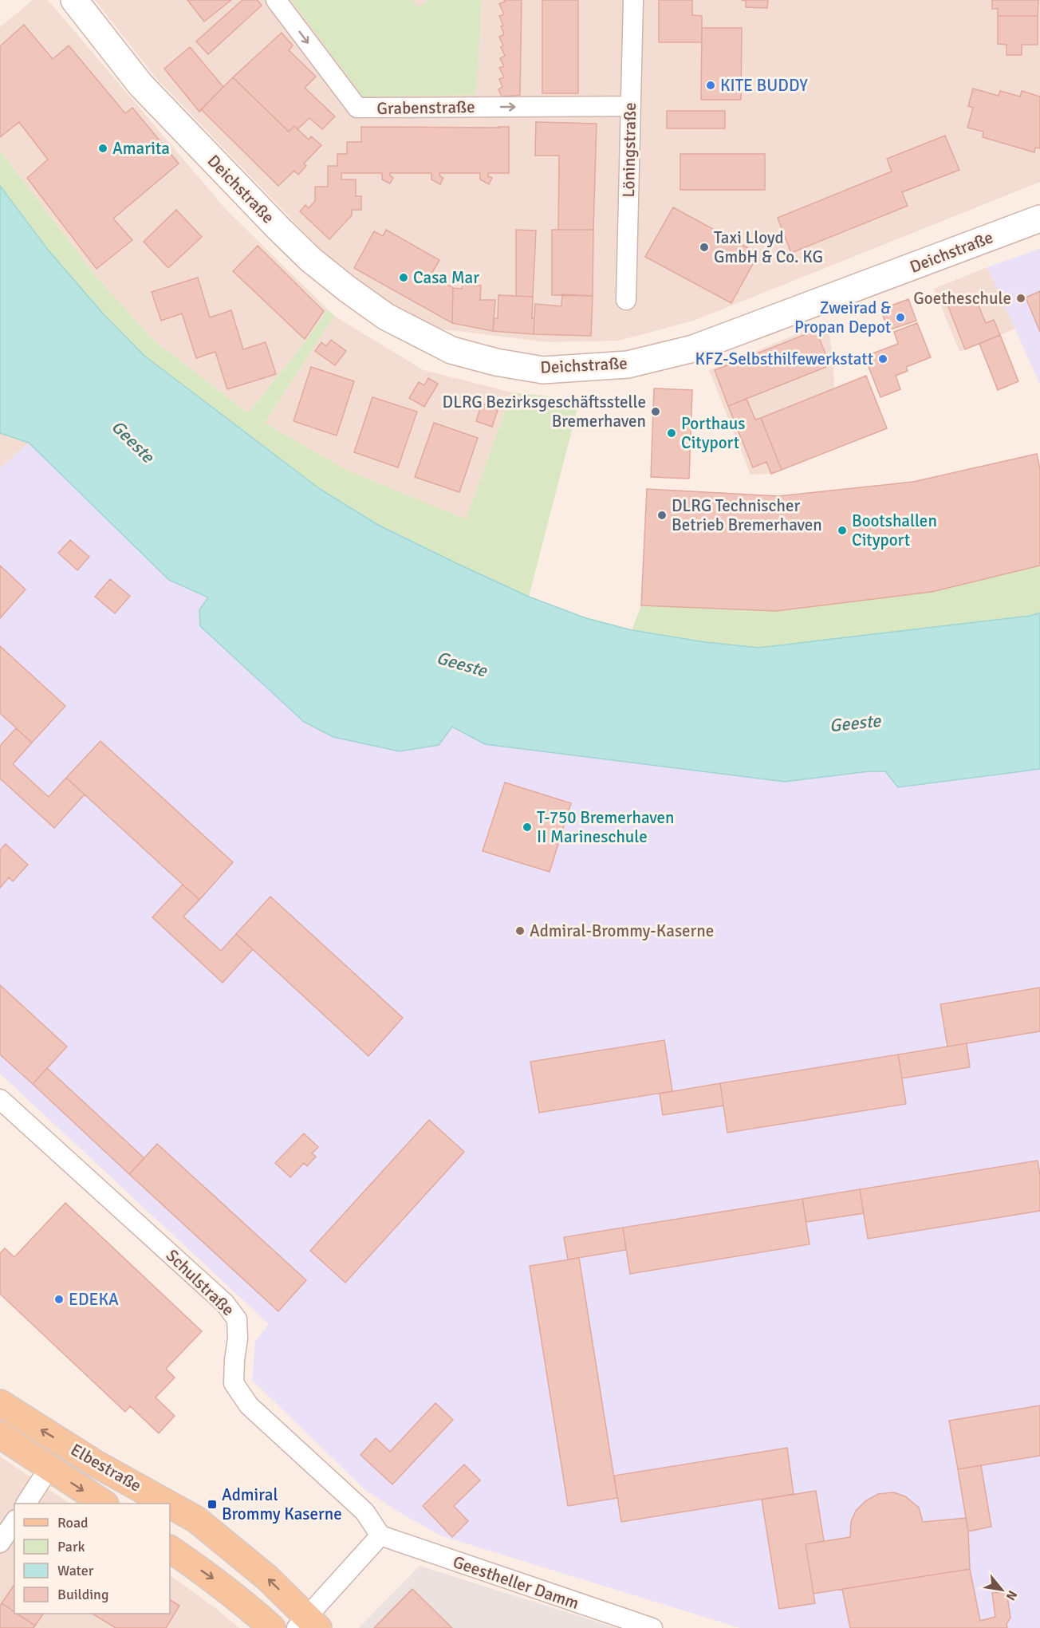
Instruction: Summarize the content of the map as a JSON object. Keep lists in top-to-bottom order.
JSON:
{
  "streets": {
    "main road": ["Deichstraße", "Elbestraße"],
    "street": [
      "Grabenstraße",
      "Löningstraße",
      "Schulstraße",
      "Geestheller Damm"
    ]
  },
  "crossings": [
    ["Grabenstraße", "Löningstraße"],
    ["Schulstraße", "Geestheller Damm"]
  ],
  "one_way": ["Grabenstraße"],
  "water": ["Geeste"],
  "places": {
    "other": [
      "KITE BUDDY",
      "Amarita",
      "Taxi Lloyd GmbH & Co. KG",
      "Casa Mar",
      "Goetheschule",
      "Zweirad & Propan Depot",
      "KFZ-Selbsthilfewerkstatt",
      "DLRG Bezirksgeschäftsstelle Bremerhaven",
      "Porthaus Cityport",
      "DLRG Technischer Betrieb Bremerhaven",
      "Bootshallen Cityport",
      "T-750 Bremerhaven II Marineschule",
      "Admiral-Brommy-Kaserne",
      "EDEKA"
    ],
    "transit": ["Admiral Brommy Kaserne"]
  },
  "legend": [
    "Road",
    "Park",
    "Water",
    "Building"
  ],
  "north": "bottom right"
}
